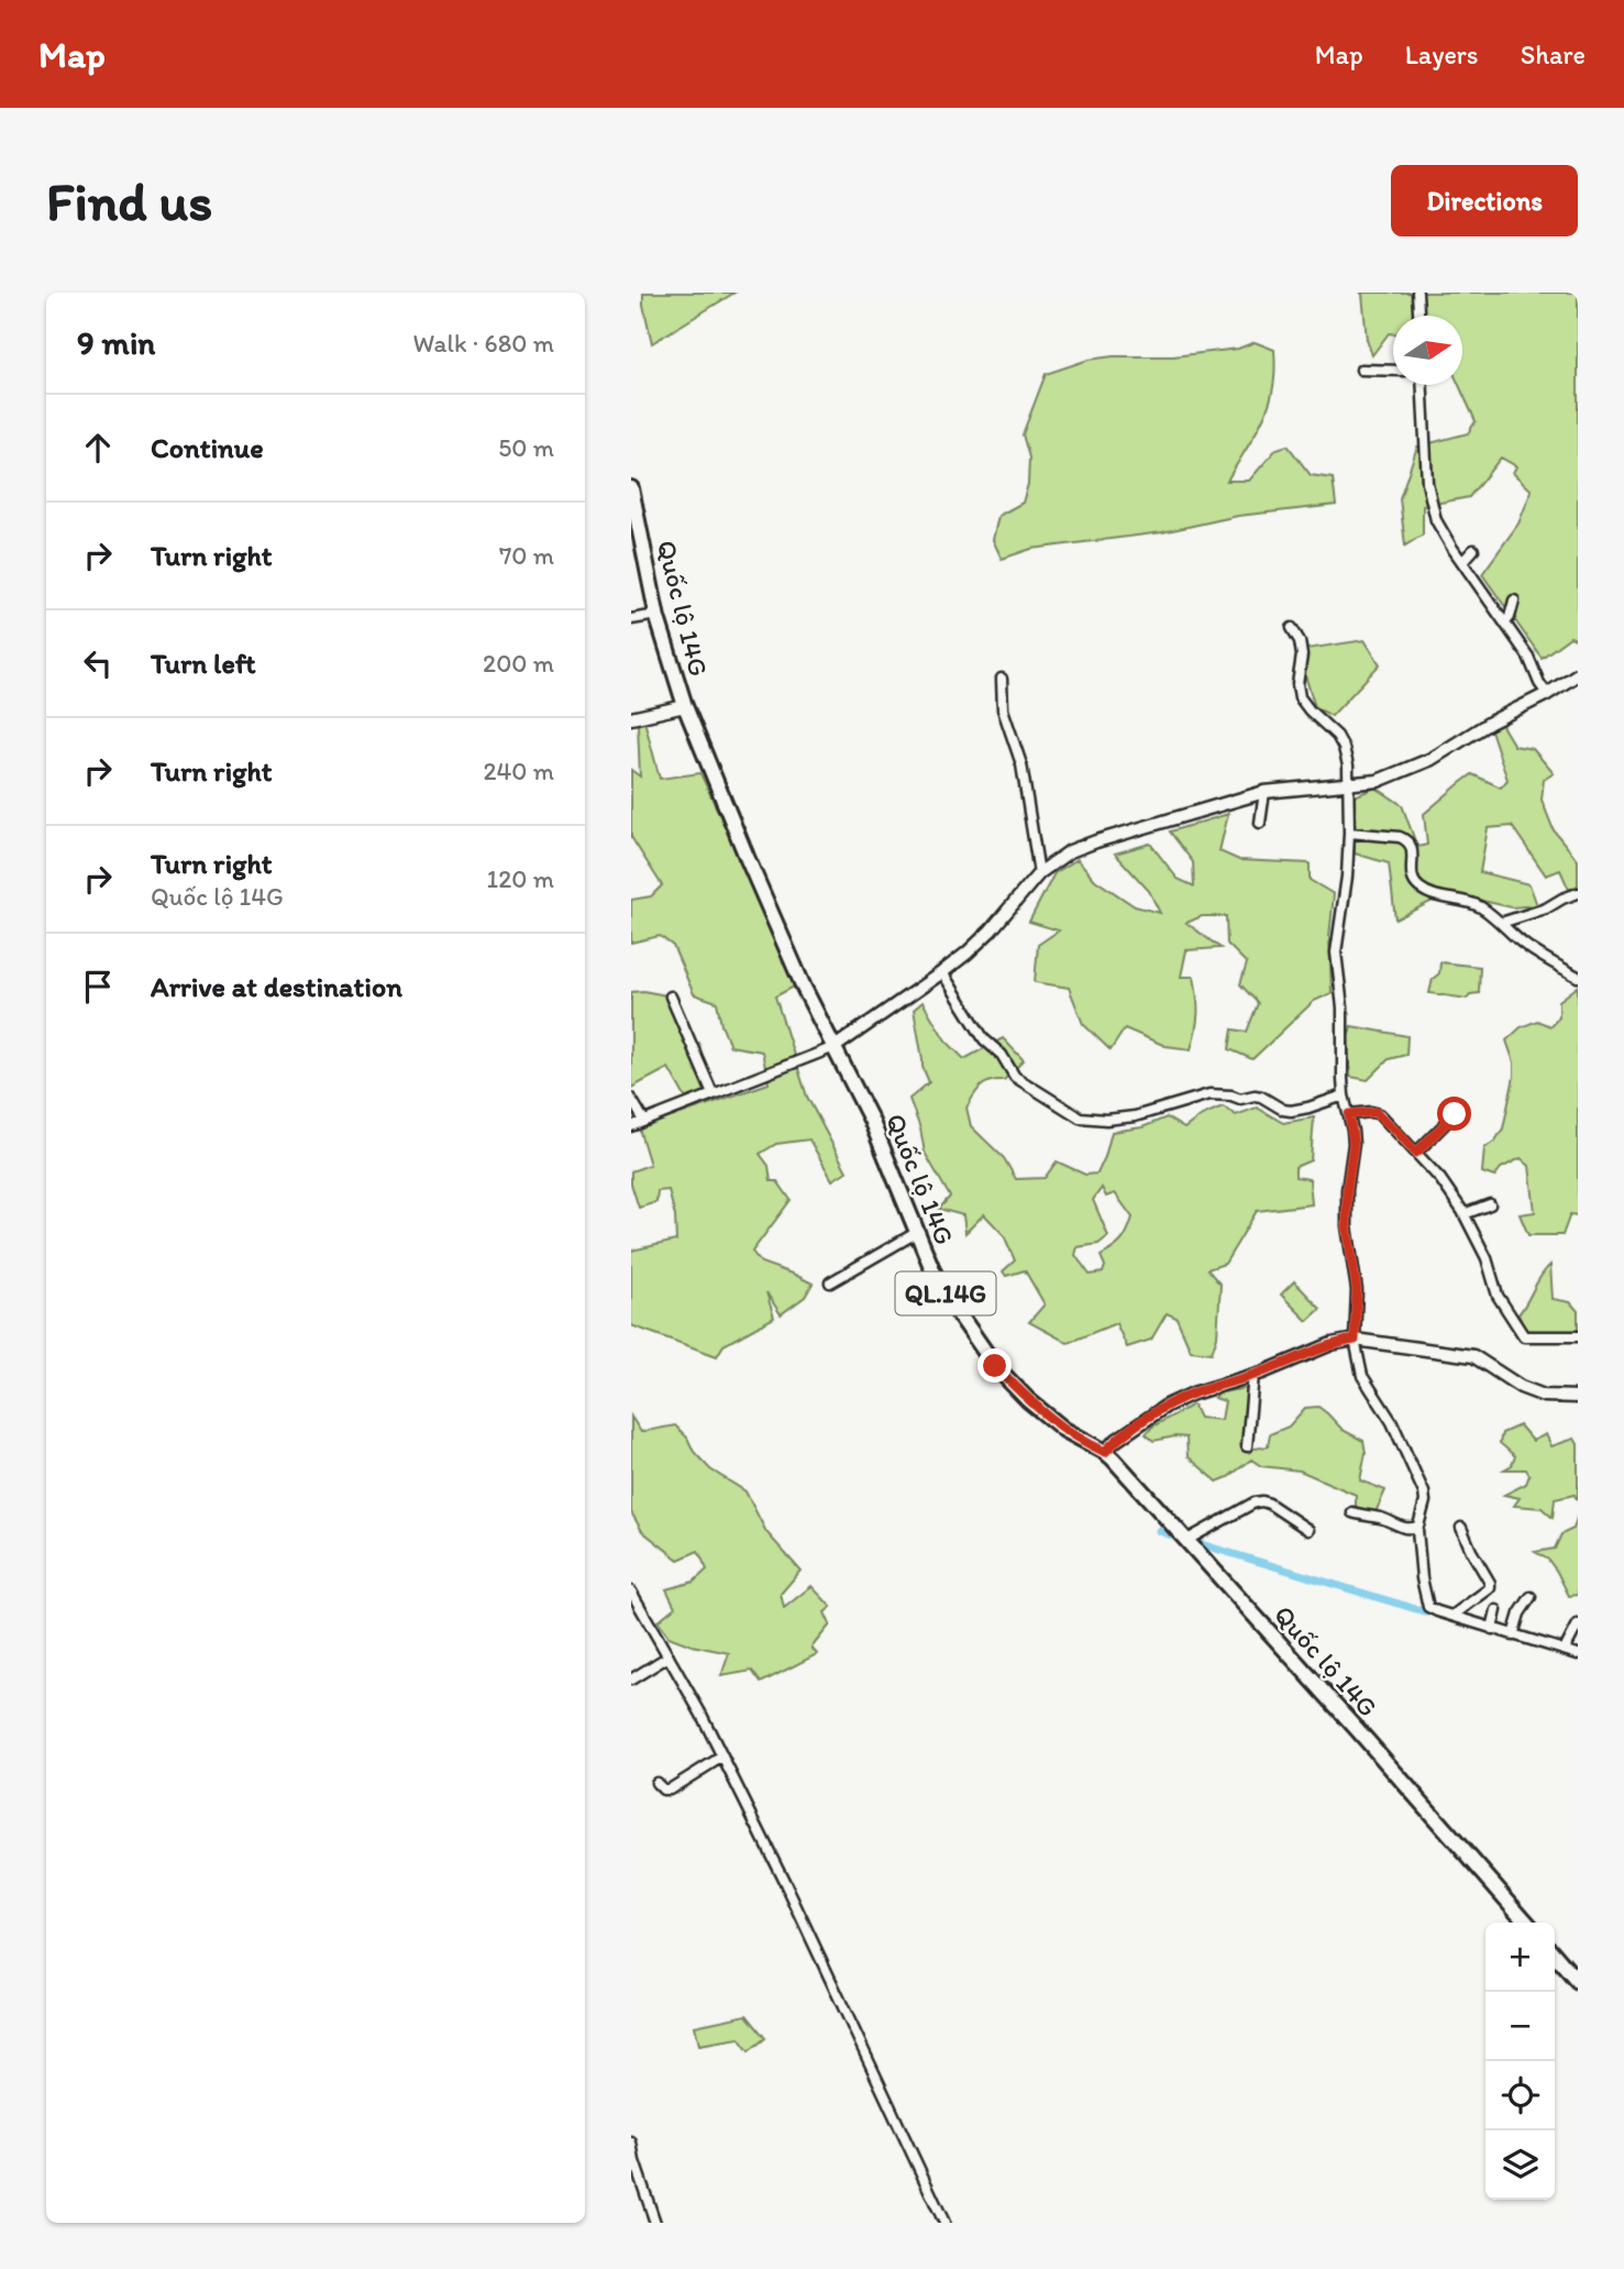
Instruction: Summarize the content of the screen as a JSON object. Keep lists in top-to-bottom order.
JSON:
{
  "streets": {
    "main road": ["Quốc lộ 14G", "QL.14G"]
  },
  "north": "right",
  "page": {
    "header": "Map",
    "nav": ["Map", "Layers", "Share"],
    "buttons": "Directions",
    "title": "Find us",
    "heading": ["9 min", "Walk · 680 m"],
    "list": [
      ["Continue", "50 m"],
      ["Turn right", "70 m"],
      ["Turn left", "200 m"],
      ["Turn right", "240 m"],
      ["Turn right", "Quốc lộ 14G", "120 m"],
      "Arrive at destination"
    ],
    "map_buttons": ["+", "−"]
  }
}
